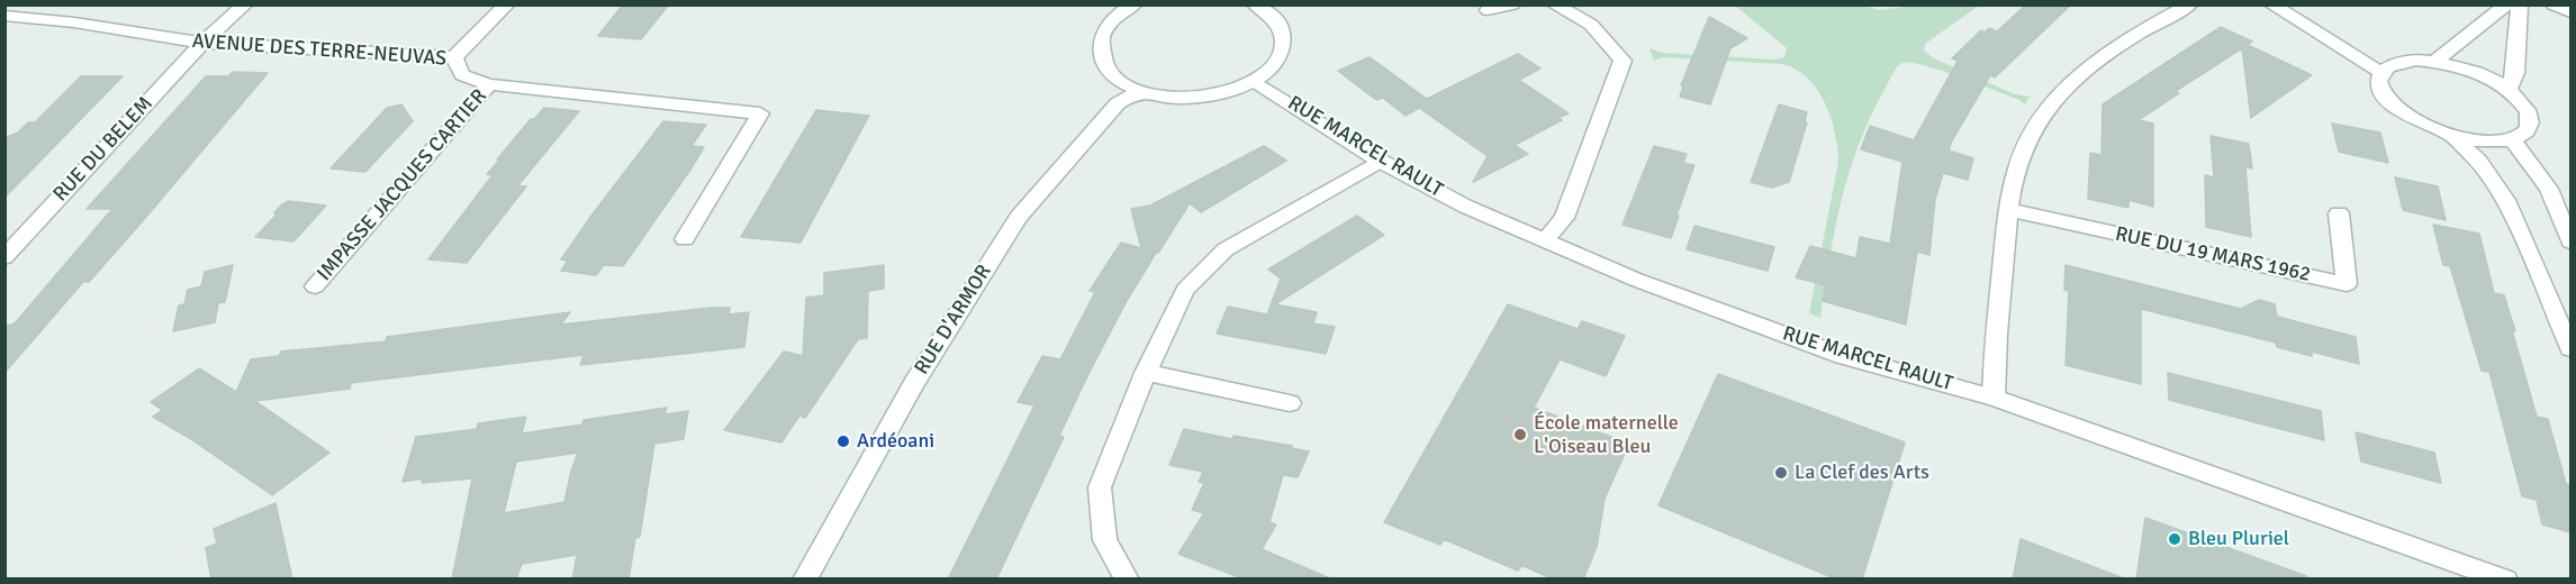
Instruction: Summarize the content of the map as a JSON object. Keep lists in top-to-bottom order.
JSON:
{
  "streets": {
    "street": [
      "AVENUE DES TERRE-NEUVAS",
      "RUE MARCEL RAULT",
      "RUE DU BELEM",
      "IMPASSE JACQUES CARTIER",
      "RUE DU 19 MARS 1962",
      "RUE D'ARMOR"
    ]
  },
  "crossings": [
    ["AVENUE DES TERRE-NEUVAS", "RUE DU BELEM"],
    ["AVENUE DES TERRE-NEUVAS", "IMPASSE JACQUES CARTIER"]
  ],
  "places": [
    "École maternelle L'Oiseau Bleu",
    "Ardéoani",
    "La Clef des Arts",
    "Bleu Pluriel"
  ]
}
